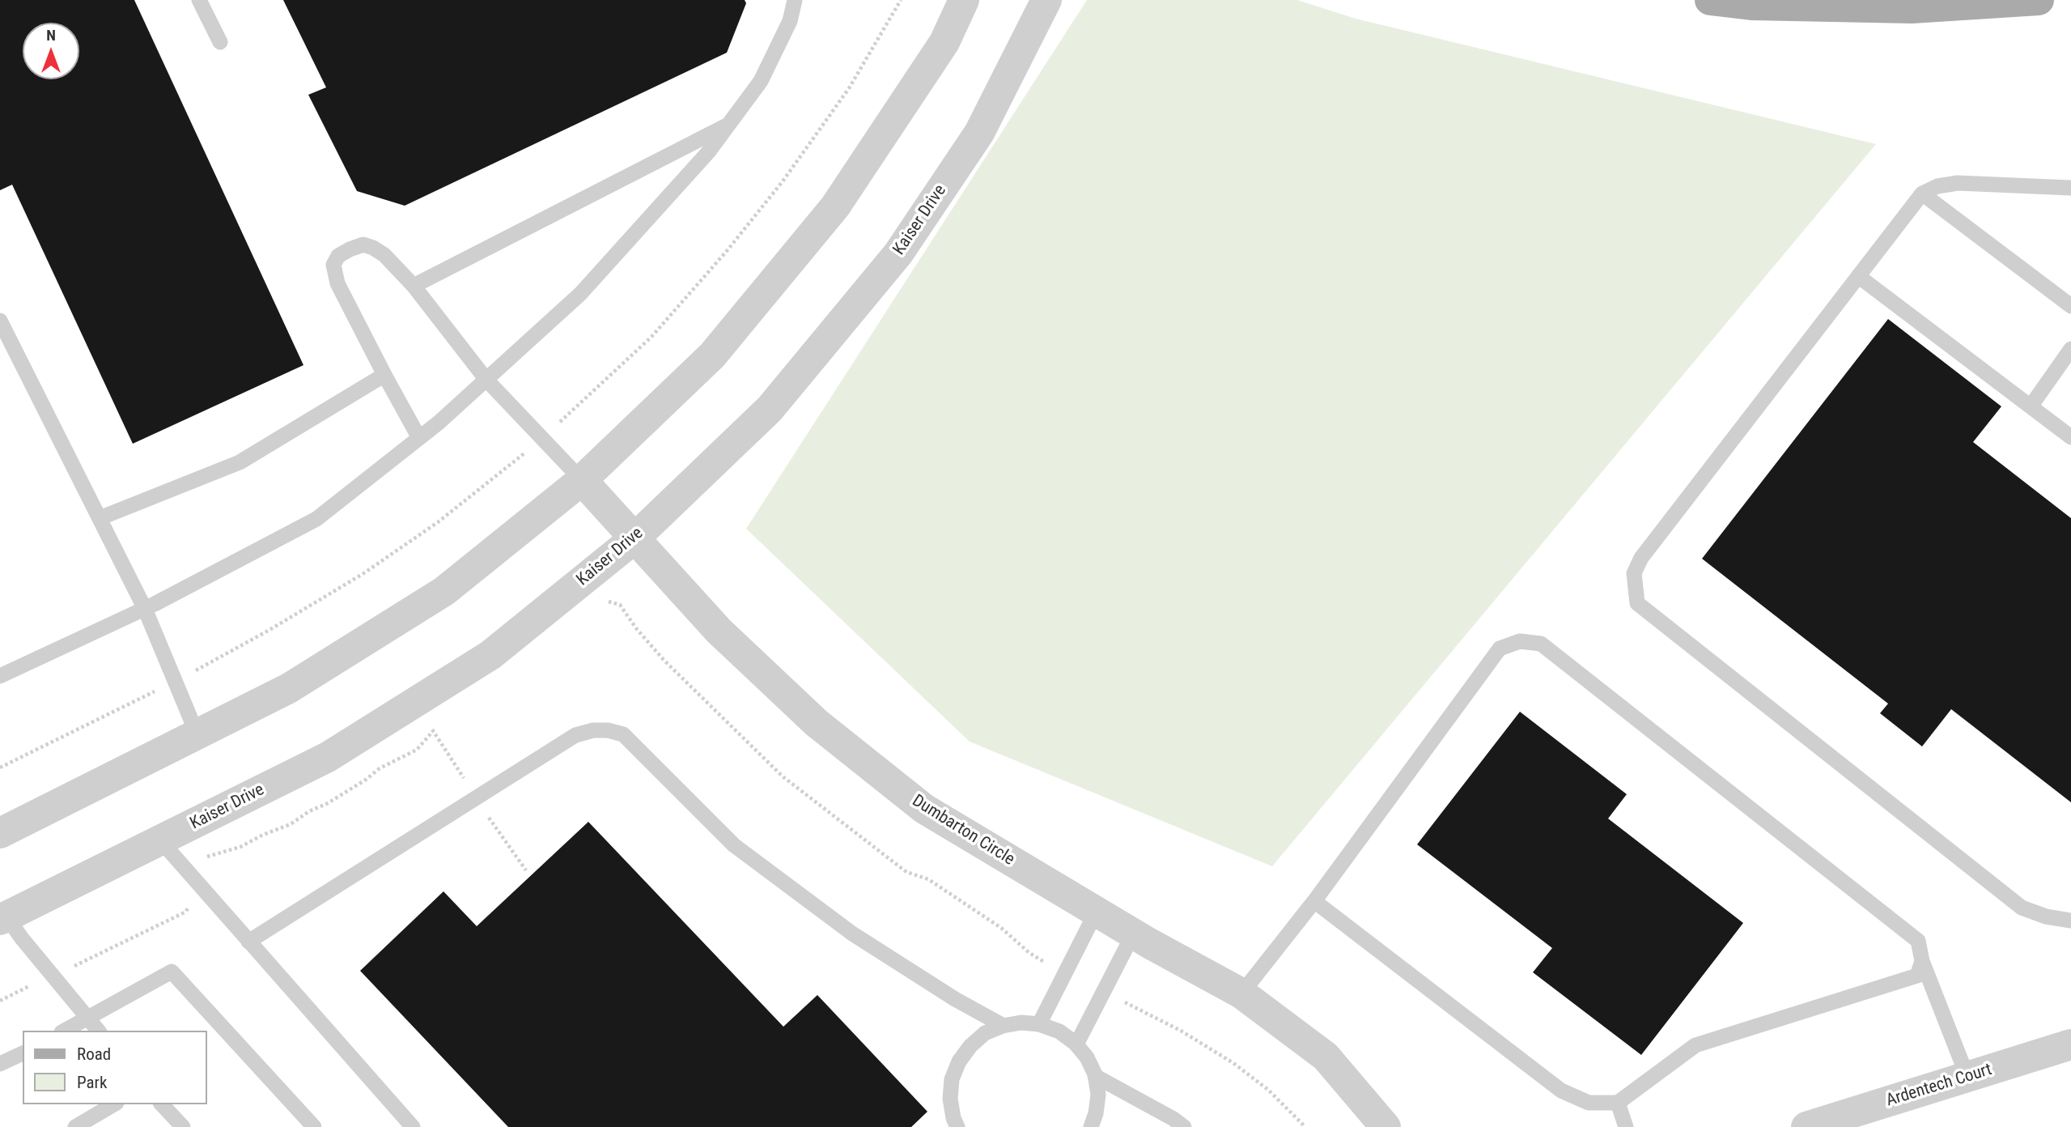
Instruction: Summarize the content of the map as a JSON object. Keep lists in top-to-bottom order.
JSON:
{
  "streets": {
    "street": ["Kaiser Drive", "Dumbarton Circle", "Ardentech Court"]
  },
  "crossings": [
    ["Kaiser Drive", "Dumbarton Circle"]
  ],
  "legend": ["Road", "Park"],
  "north": "top"
}
